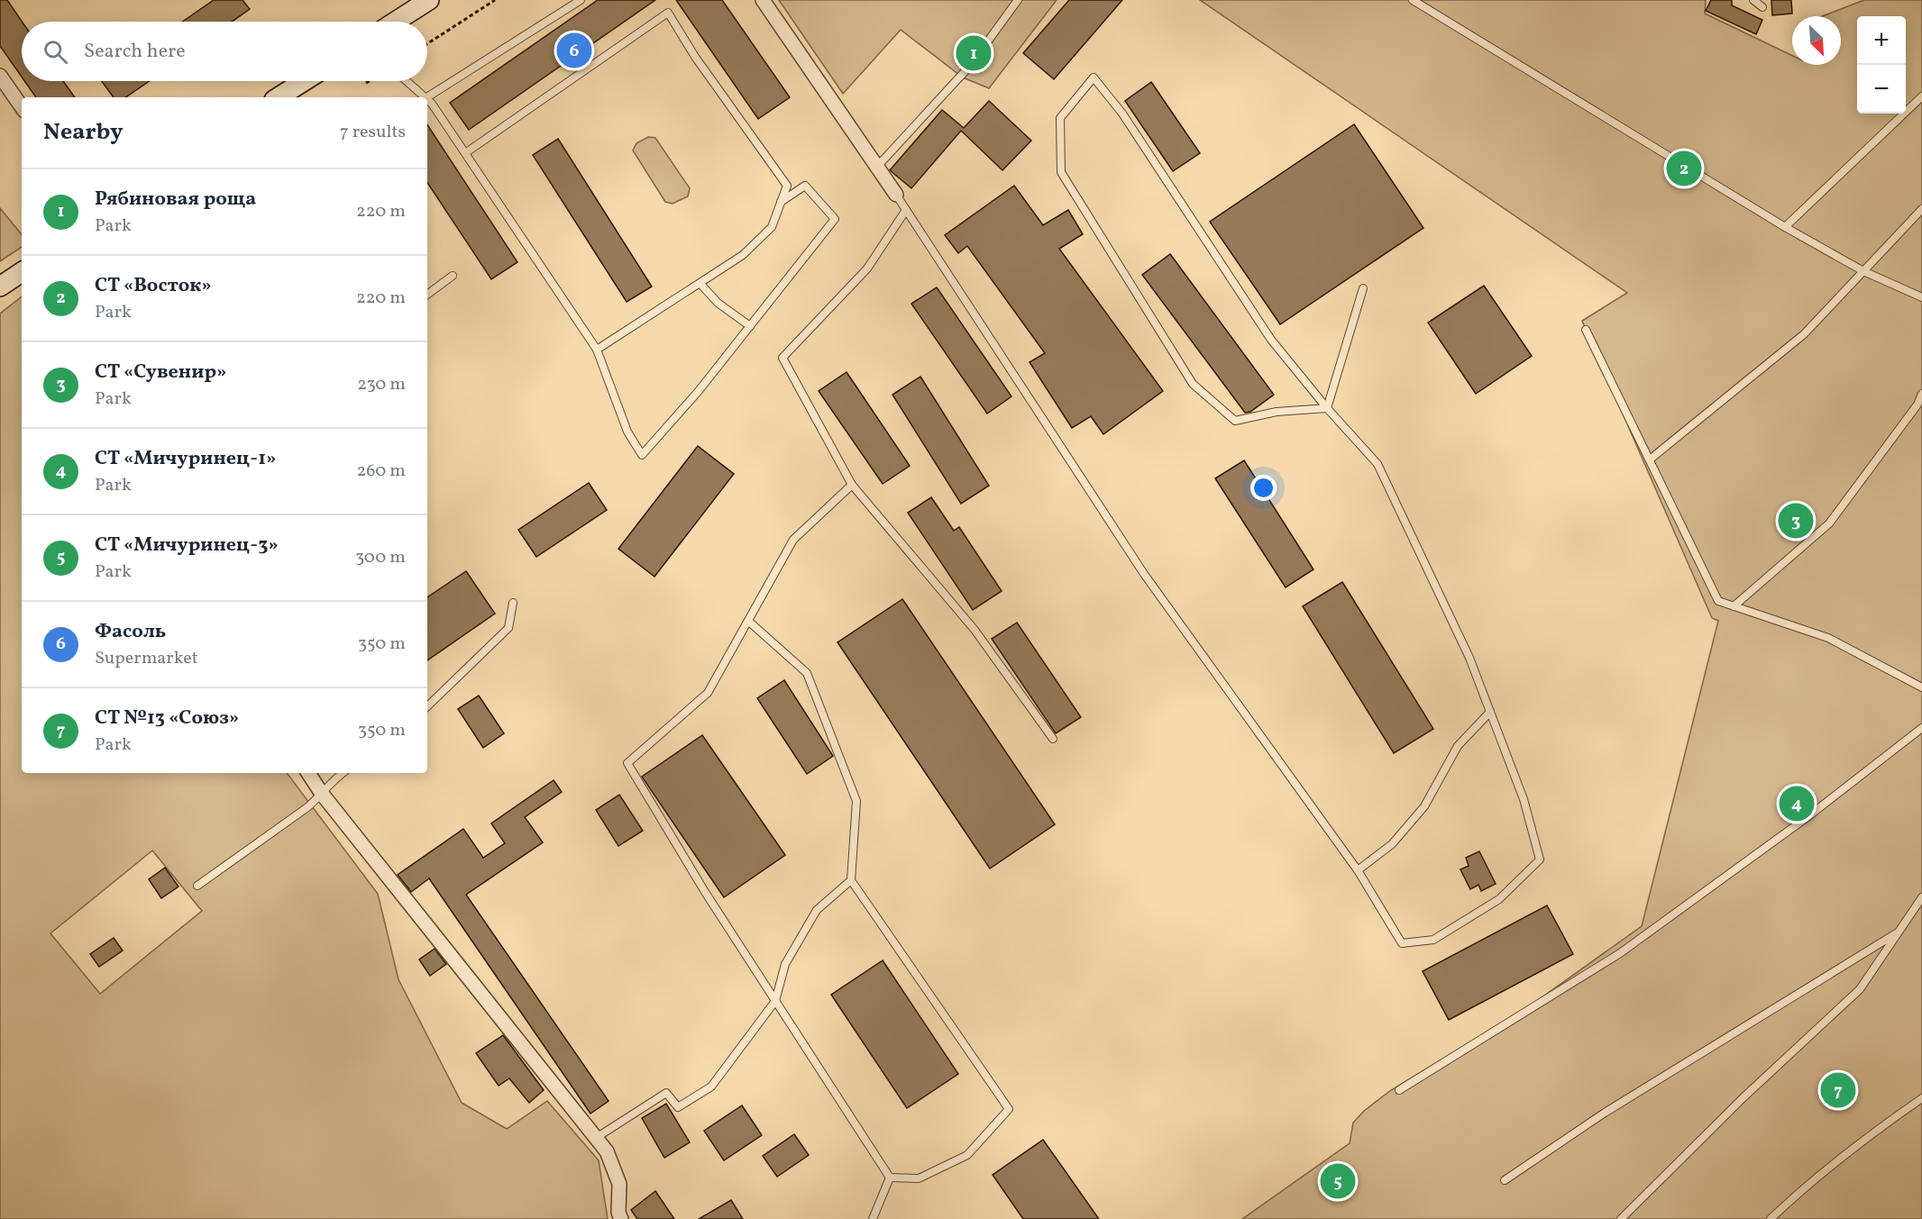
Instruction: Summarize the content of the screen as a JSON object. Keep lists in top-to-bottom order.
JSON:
{
  "north": "bottom right",
  "page": {
    "map_buttons": ["+", "−"],
    "search": "Search here",
    "pins": [
      "6",
      "1",
      "2",
      "3",
      "4",
      "7",
      "5"
    ],
    "heading": ["Nearby", "7 results"],
    "list": [
      {
        "mark": "1",
        "name": "Рябиновая роща",
        "note": "Park",
        "value": "220 m"
      },
      {
        "mark": "2",
        "name": "СТ «Восток»",
        "note": "Park",
        "value": "220 m"
      },
      {
        "mark": "3",
        "name": "СТ «Сувенир»",
        "note": "Park",
        "value": "230 m"
      },
      {
        "mark": "4",
        "name": "СТ «Мичуринец-1»",
        "note": "Park",
        "value": "260 m"
      },
      {
        "mark": "5",
        "name": "СТ «Мичуринец-3»",
        "note": "Park",
        "value": "300 m"
      },
      {
        "mark": "6",
        "name": "Фасоль",
        "note": "Supermarket",
        "value": "350 m"
      },
      {
        "mark": "7",
        "name": "СТ №13 «Союз»",
        "note": "Park",
        "value": "350 m"
      }
    ]
  }
}
